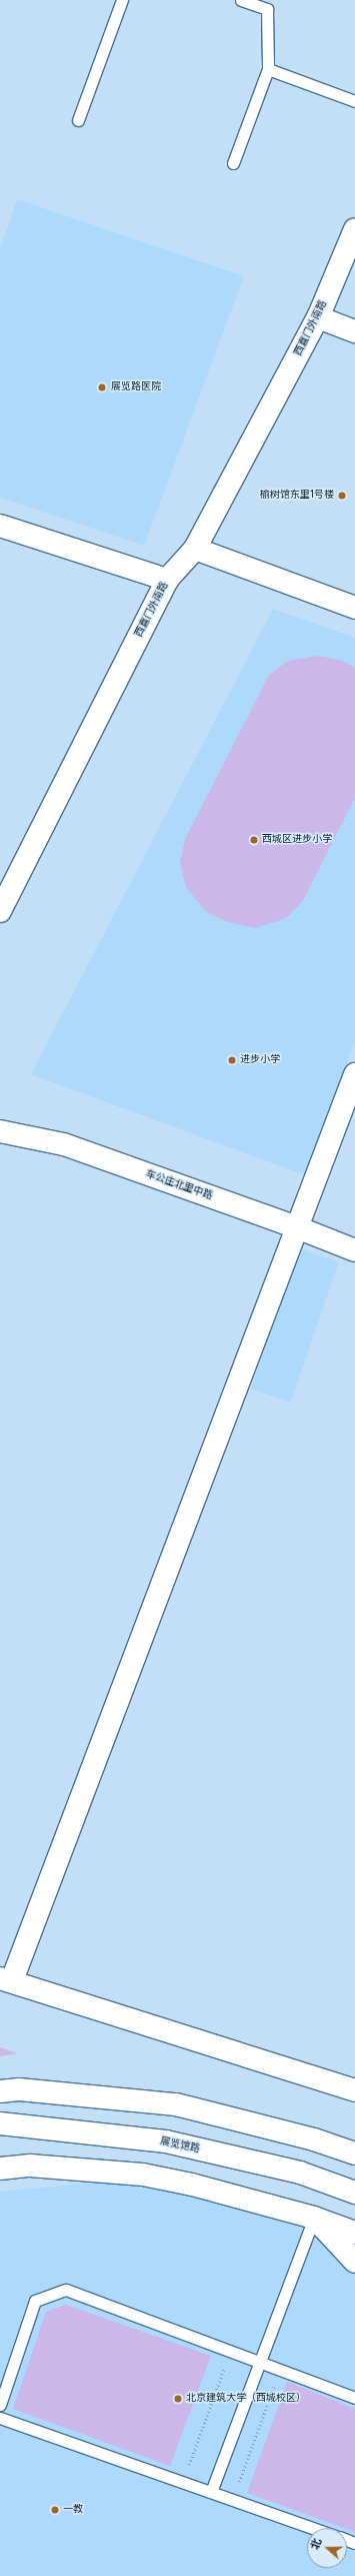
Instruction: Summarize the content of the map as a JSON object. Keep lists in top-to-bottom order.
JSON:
{
  "streets": {
    "street": ["西直门外南路", "车公庄北里中路", "展览馆路"]
  },
  "places": [
    "展览路医院",
    "榆树馆东里1号楼",
    "西城区进步小学",
    "进步小学",
    "北京建筑大学（西城校区）",
    "一教"
  ],
  "north": "left"
}
